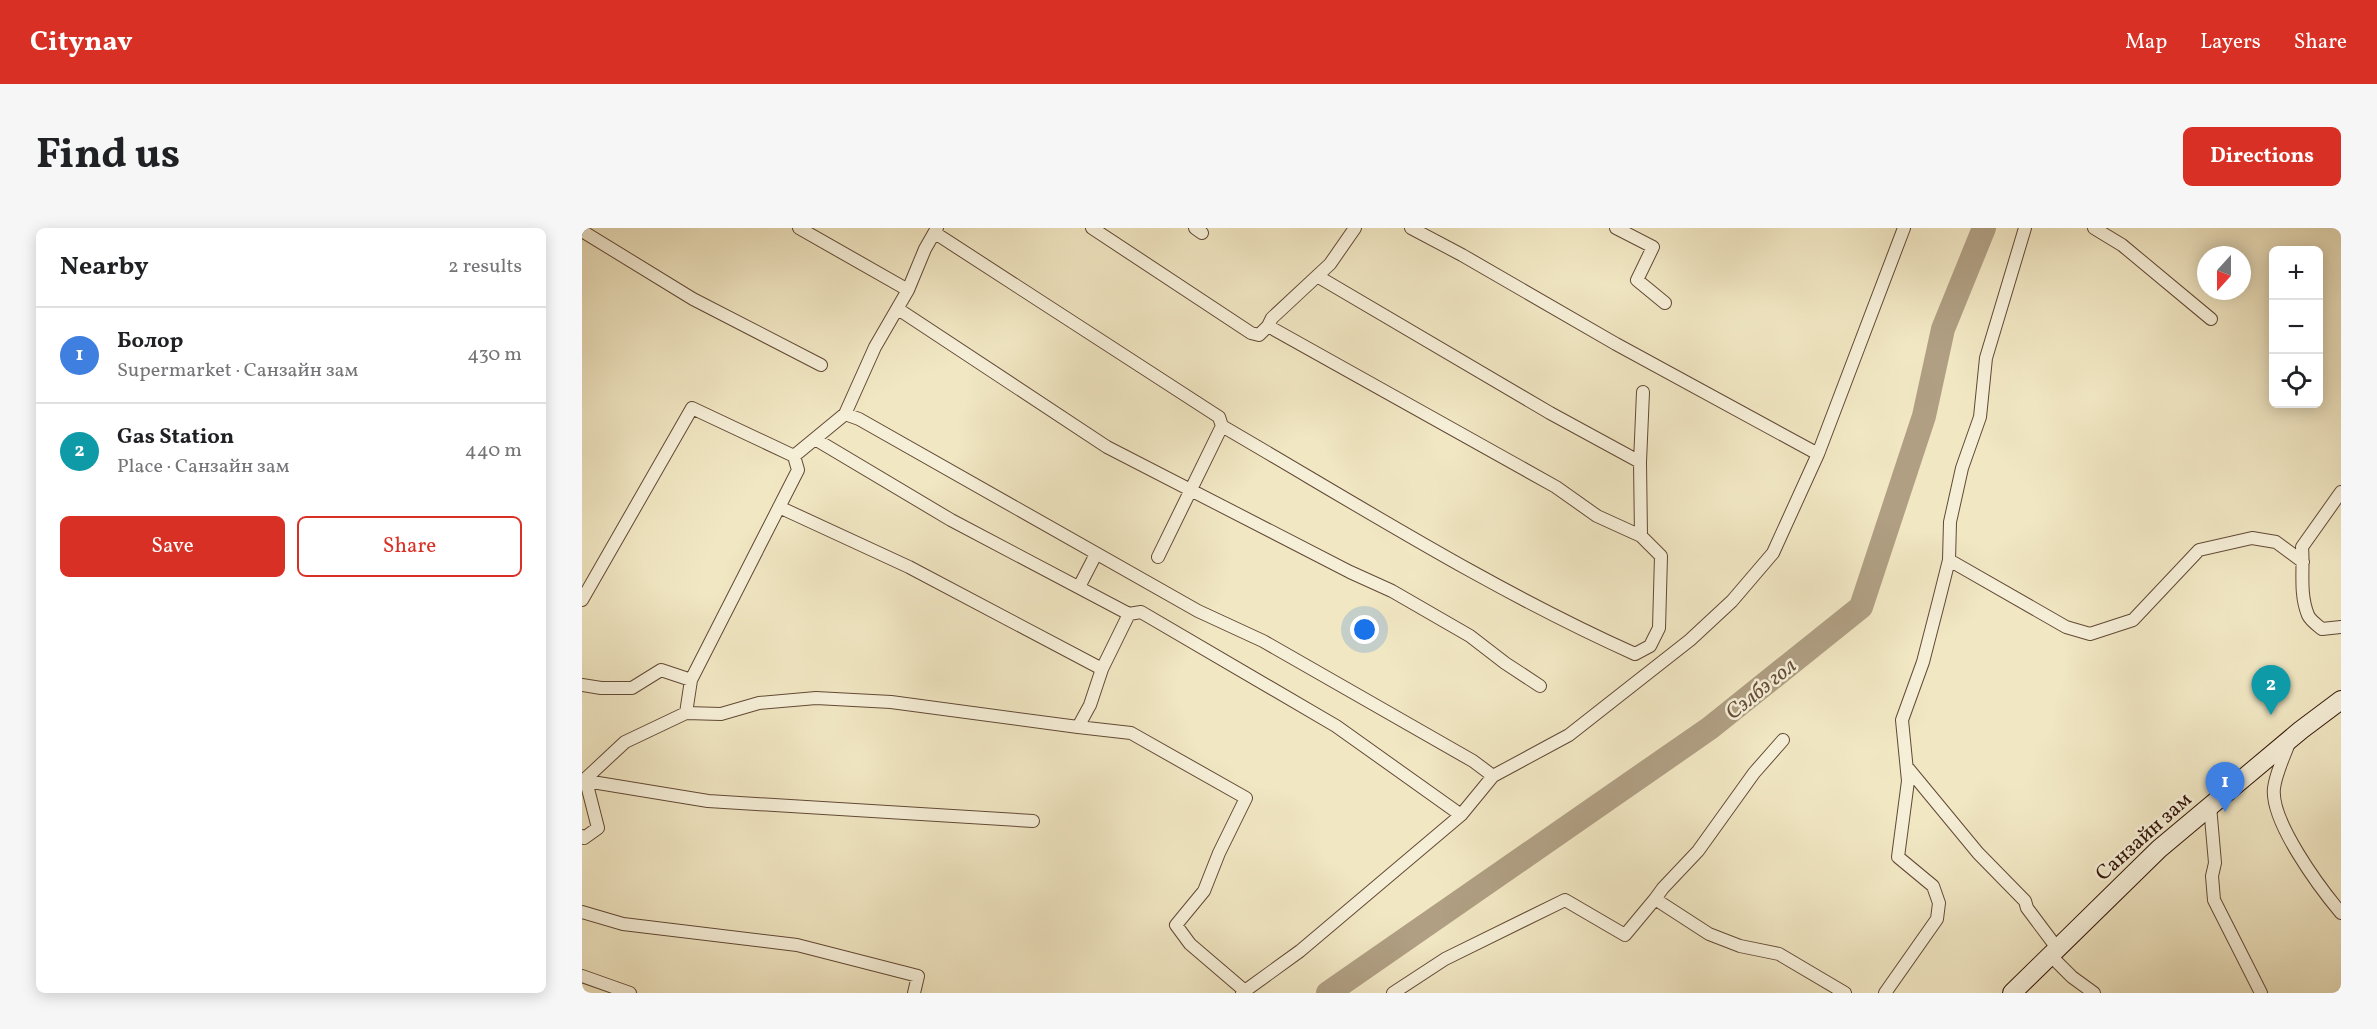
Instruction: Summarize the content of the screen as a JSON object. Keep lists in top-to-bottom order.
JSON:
{
  "streets": {
    "main road": ["Санзайн зам"]
  },
  "water": ["Сэлбэ гол"],
  "north": "bottom",
  "page": {
    "header": "Citynav",
    "nav": ["Map", "Layers", "Share"],
    "title": "Find us",
    "buttons": [
      "Directions",
      ["Save", "Share"]
    ],
    "heading": ["Nearby", "2 results"],
    "map_buttons": ["+", "−"],
    "list": [
      {
        "mark": "1",
        "name": "Болор",
        "note": "Supermarket · Санзайн зам",
        "value": "430 m"
      },
      {
        "mark": "2",
        "name": "Gas Station",
        "note": "Place · Санзайн зам",
        "value": "440 m"
      }
    ],
    "pins": ["2", "1"]
  }
}
